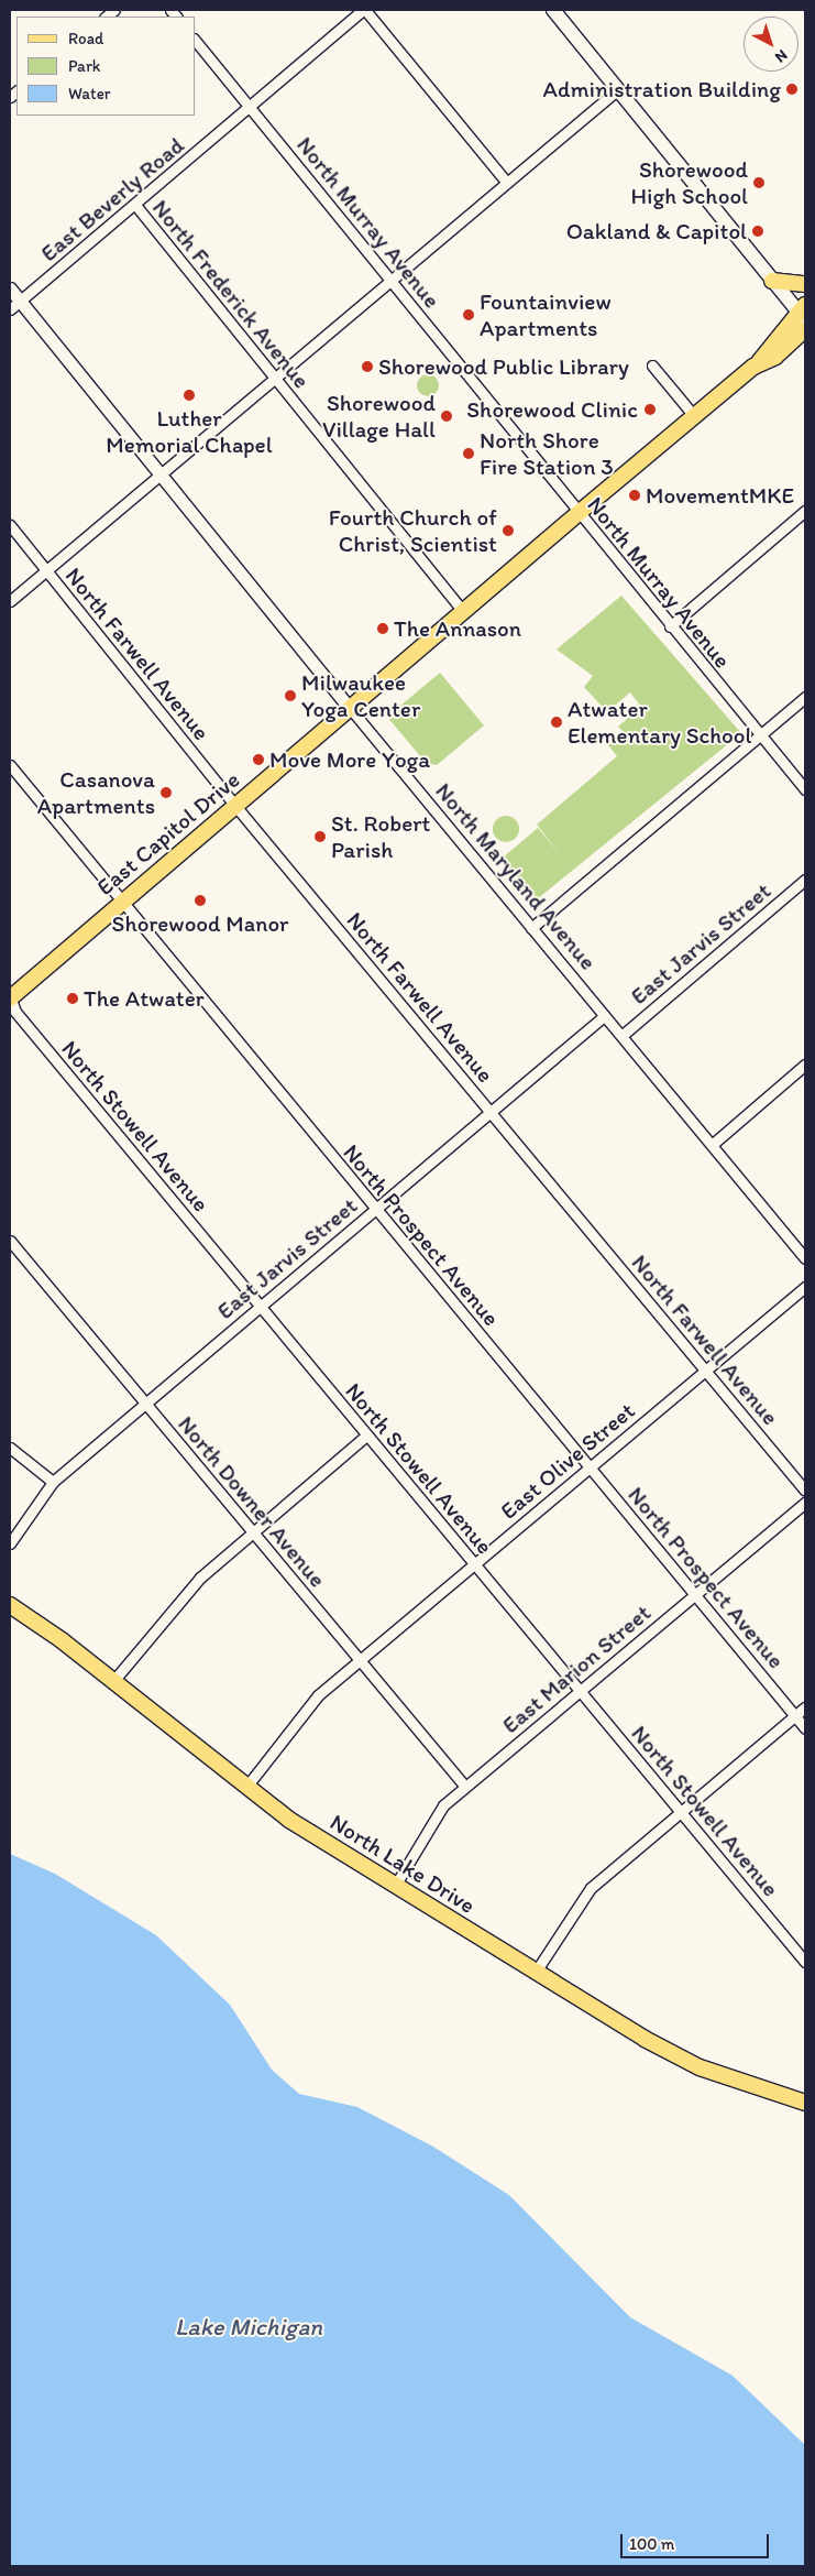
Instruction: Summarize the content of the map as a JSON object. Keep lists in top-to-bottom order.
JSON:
{
  "streets": {
    "main road": ["East Capitol Drive", "North Lake Drive"],
    "street": [
      "East Beverly Road",
      "North Murray Avenue",
      "North Frederick Avenue",
      "North Farwell Avenue",
      "North Maryland Avenue",
      "East Jarvis Street",
      "North Stowell Avenue",
      "North Prospect Avenue",
      "East Olive Street",
      "North Downer Avenue",
      "East Marion Street"
    ]
  },
  "crossings": [
    ["East Beverly Road", "North Murray Avenue"],
    ["East Beverly Road", "North Frederick Avenue"],
    ["East Beverly Road", "North Maryland Avenue"],
    ["North Murray Avenue", "East Capitol Drive"],
    ["North Frederick Avenue", "East Capitol Drive"],
    ["North Farwell Avenue", "East Capitol Drive"],
    ["North Farwell Avenue", "East Jarvis Street"],
    ["North Farwell Avenue", "East Olive Street"],
    ["East Capitol Drive", "North Maryland Avenue"],
    ["East Capitol Drive", "North Stowell Avenue"],
    ["East Capitol Drive", "North Prospect Avenue"],
    ["North Maryland Avenue", "East Jarvis Street"],
    ["East Jarvis Street", "North Stowell Avenue"],
    ["East Jarvis Street", "North Prospect Avenue"],
    ["East Jarvis Street", "North Downer Avenue"],
    ["North Stowell Avenue", "East Olive Street"],
    ["North Stowell Avenue", "East Marion Street"],
    ["North Prospect Avenue", "East Olive Street"],
    ["North Prospect Avenue", "East Marion Street"],
    ["East Olive Street", "North Downer Avenue"],
    ["East Olive Street", "North Lake Drive"],
    ["North Downer Avenue", "East Marion Street"],
    ["East Marion Street", "North Lake Drive"]
  ],
  "water": ["Lake Michigan"],
  "places": [
    "Administration Building",
    "Shorewood High School",
    "Oakland & Capitol",
    "Fountainview Apartments",
    "Shorewood Public Library",
    "Luther Memorial Chapel",
    "Shorewood Clinic",
    "Shorewood Village Hall",
    "North Shore Fire Station 3",
    "MovementMKE",
    "Fourth Church of Christ, Scientist",
    "The Annason",
    "Milwaukee Yoga Center",
    "Atwater Elementary School",
    "Move More Yoga",
    "Casanova Apartments",
    "St. Robert Parish",
    "Shorewood Manor",
    "The Atwater"
  ],
  "legend": ["Road", "Park", "Water"],
  "scale_bar": "100 m",
  "north": "bottom right"
}
